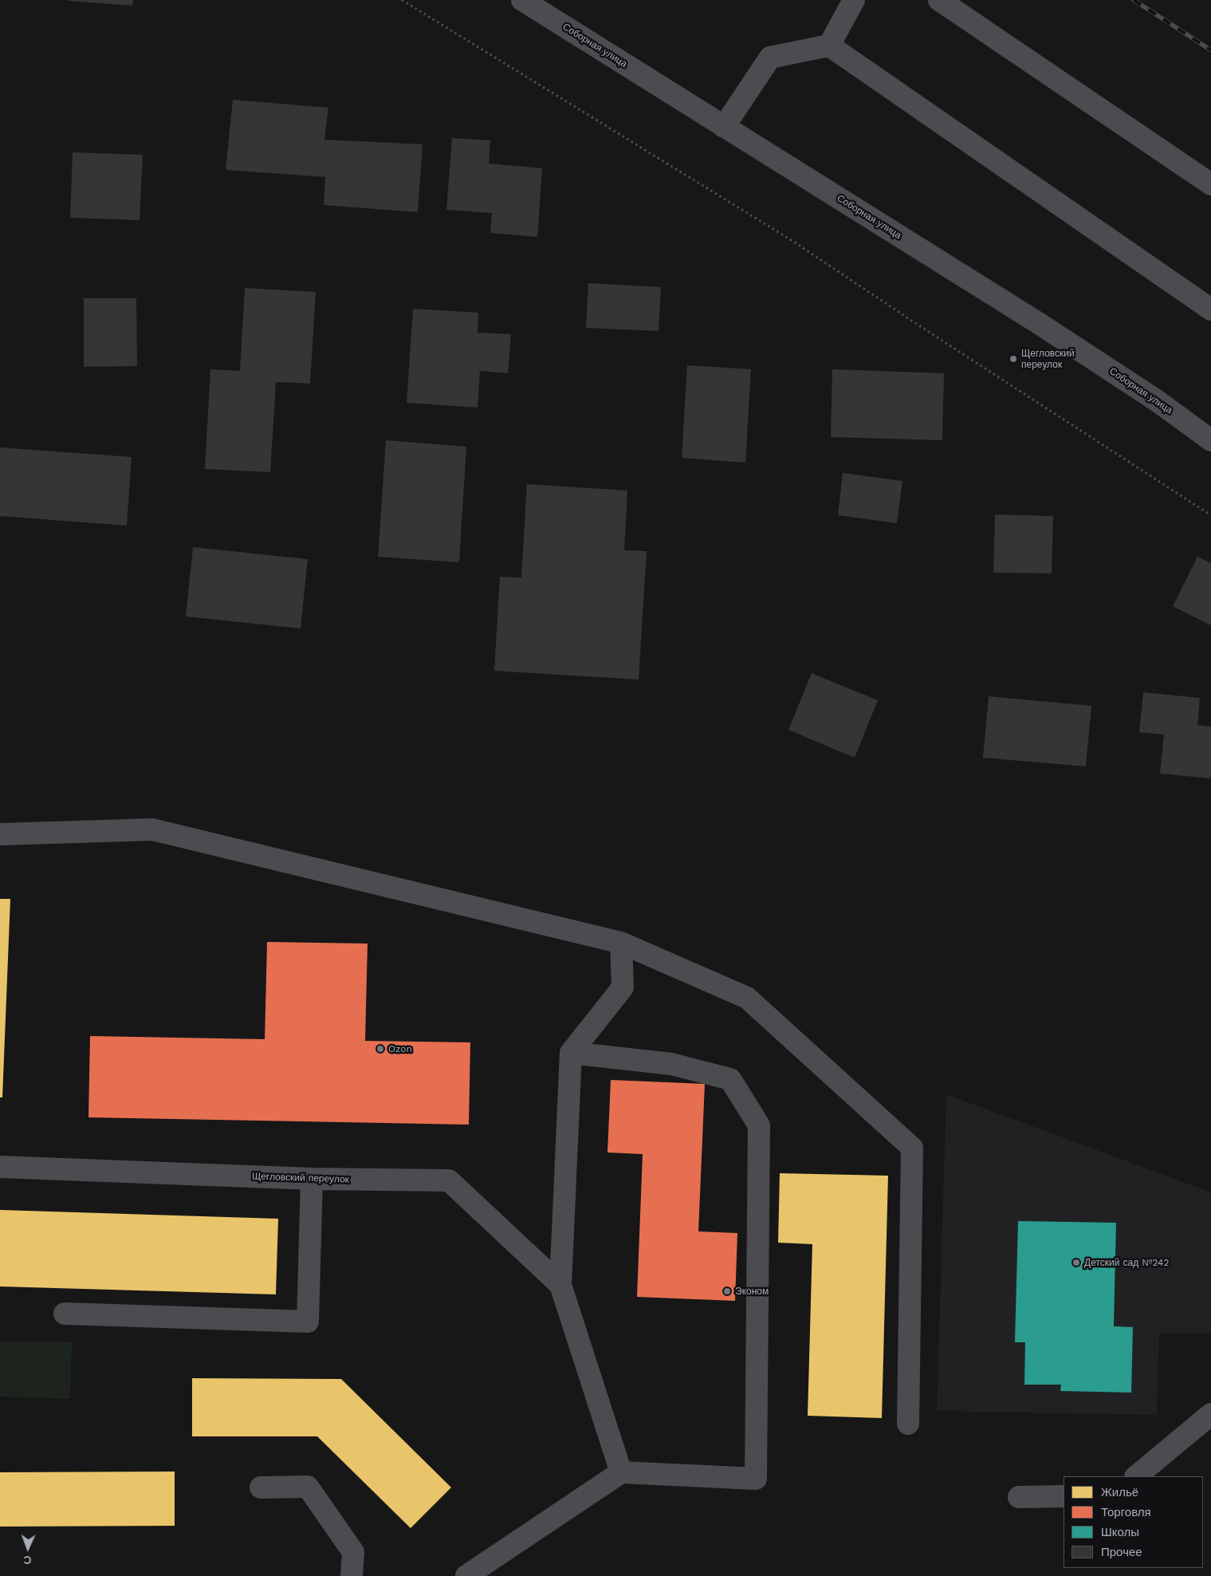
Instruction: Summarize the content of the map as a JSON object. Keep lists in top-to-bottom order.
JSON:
{
  "streets": {
    "street": ["Соборная улица", "Щегловский переулок"]
  },
  "places": [
    "Щегловский переулок",
    "Ozon",
    "Детский сад №242",
    "Эконом"
  ],
  "legend": [
    "Жильё",
    "Торговля",
    "Школы",
    "Прочее"
  ],
  "north": "bottom"
}
